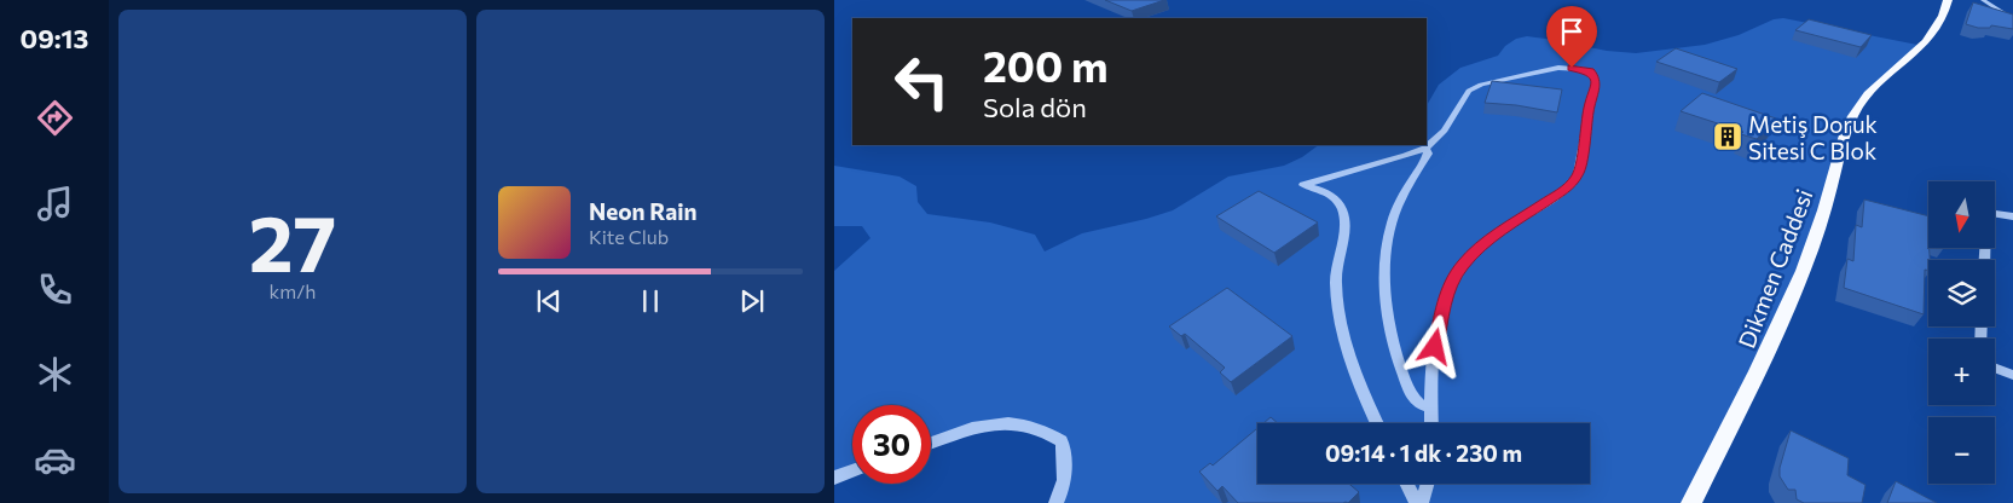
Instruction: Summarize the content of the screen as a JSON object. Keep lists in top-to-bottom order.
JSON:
{
  "streets": {
    "main road": ["Dikmen Caddesi"]
  },
  "places": {
    "building": ["Metiş Doruk Sitesi C Blok"]
  },
  "north": "bottom",
  "page": {
    "tabs": "09:13",
    "tile": ["27", "km/h"],
    "turn": ["200 m", "Sola dön"],
    "map_buttons": ["+", "−"],
    "song": ["Neon Rain", "Kite Club"],
    "limit": "30",
    "trip": "09:14 · 1 dk · 230 m"
  }
}
